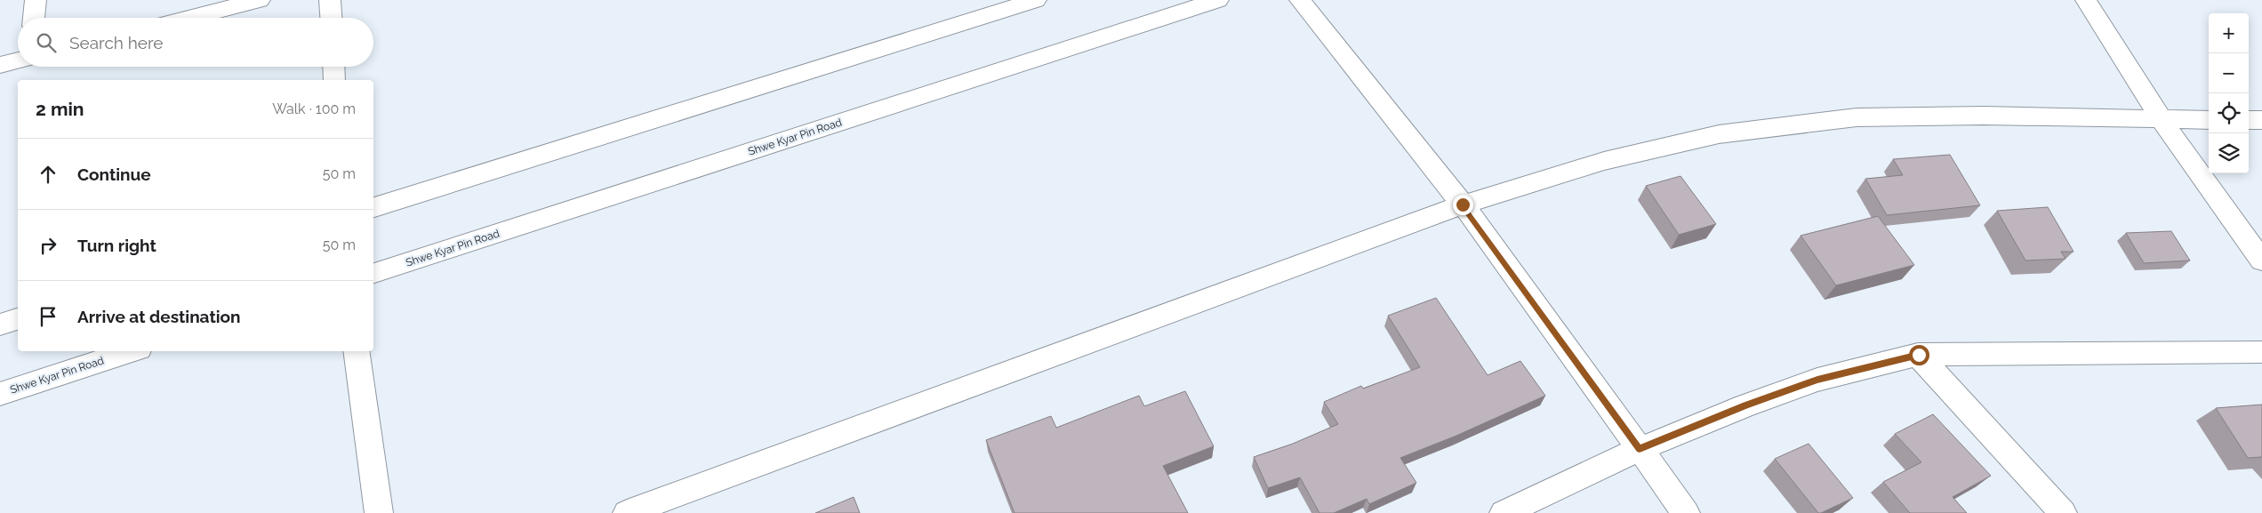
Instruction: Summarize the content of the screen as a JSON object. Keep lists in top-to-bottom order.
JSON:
{
  "streets": {
    "street": ["Shwe Kyar Pin Road"]
  },
  "page": {
    "map_buttons": ["+", "−"],
    "search": "Search here",
    "heading": ["2 min", "Walk · 100 m"],
    "list": [
      ["Continue", "50 m"],
      ["Turn right", "50 m"],
      "Arrive at destination"
    ]
  }
}
